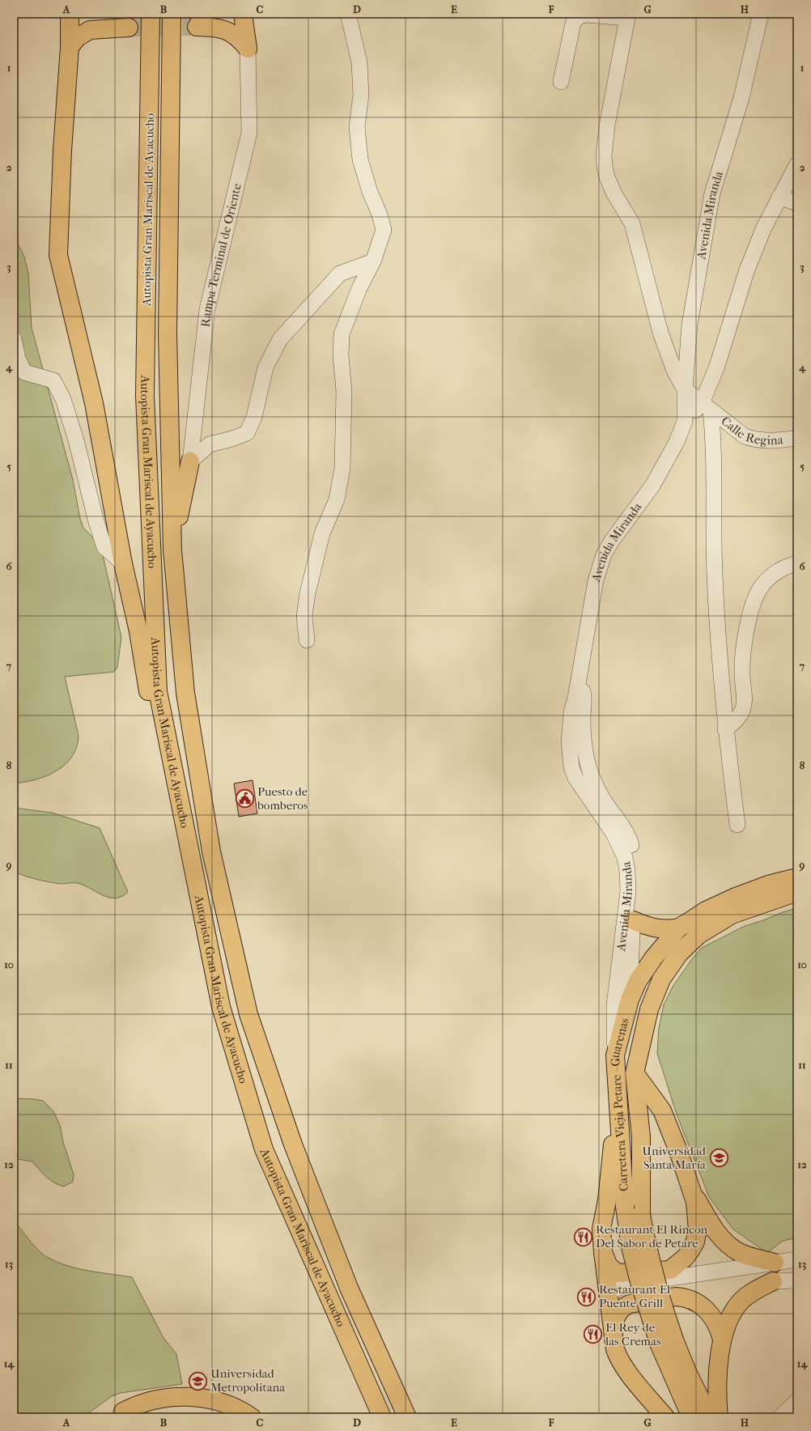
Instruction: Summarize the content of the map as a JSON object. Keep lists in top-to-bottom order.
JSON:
{
  "streets": {
    "main road": ["Autopista Gran Mariscal de Ayacucho", "Carretera Vieja Petare - Guarenas"],
    "street": ["Avenida Miranda", "Rampa Terminal de Oriente", "Calle Regina"]
  },
  "crossings": [
    ["Avenida Miranda", "Calle Regina"],
    ["Avenida Miranda", "Carretera Vieja Petare - Guarenas"]
  ],
  "places": {
    "public building": ["Puesto de bomberos"],
    "school or university": ["Universidad Santa María", "Universidad Metropolitana"],
    "restaurant": ["Restaurant El Rincon Del Sabor de Petare", "Restaurant El Puente Grill", "El Rey de las Cremas"]
  },
  "grid": {
    "columns": [
      "A",
      "B",
      "C",
      "D",
      "E",
      "F",
      "G",
      "H"
    ],
    "rows": [
      "1",
      "2",
      "3",
      "4",
      "5",
      "6",
      "7",
      "8",
      "9",
      "10",
      "11",
      "12",
      "13",
      "14"
    ]
  }
}
